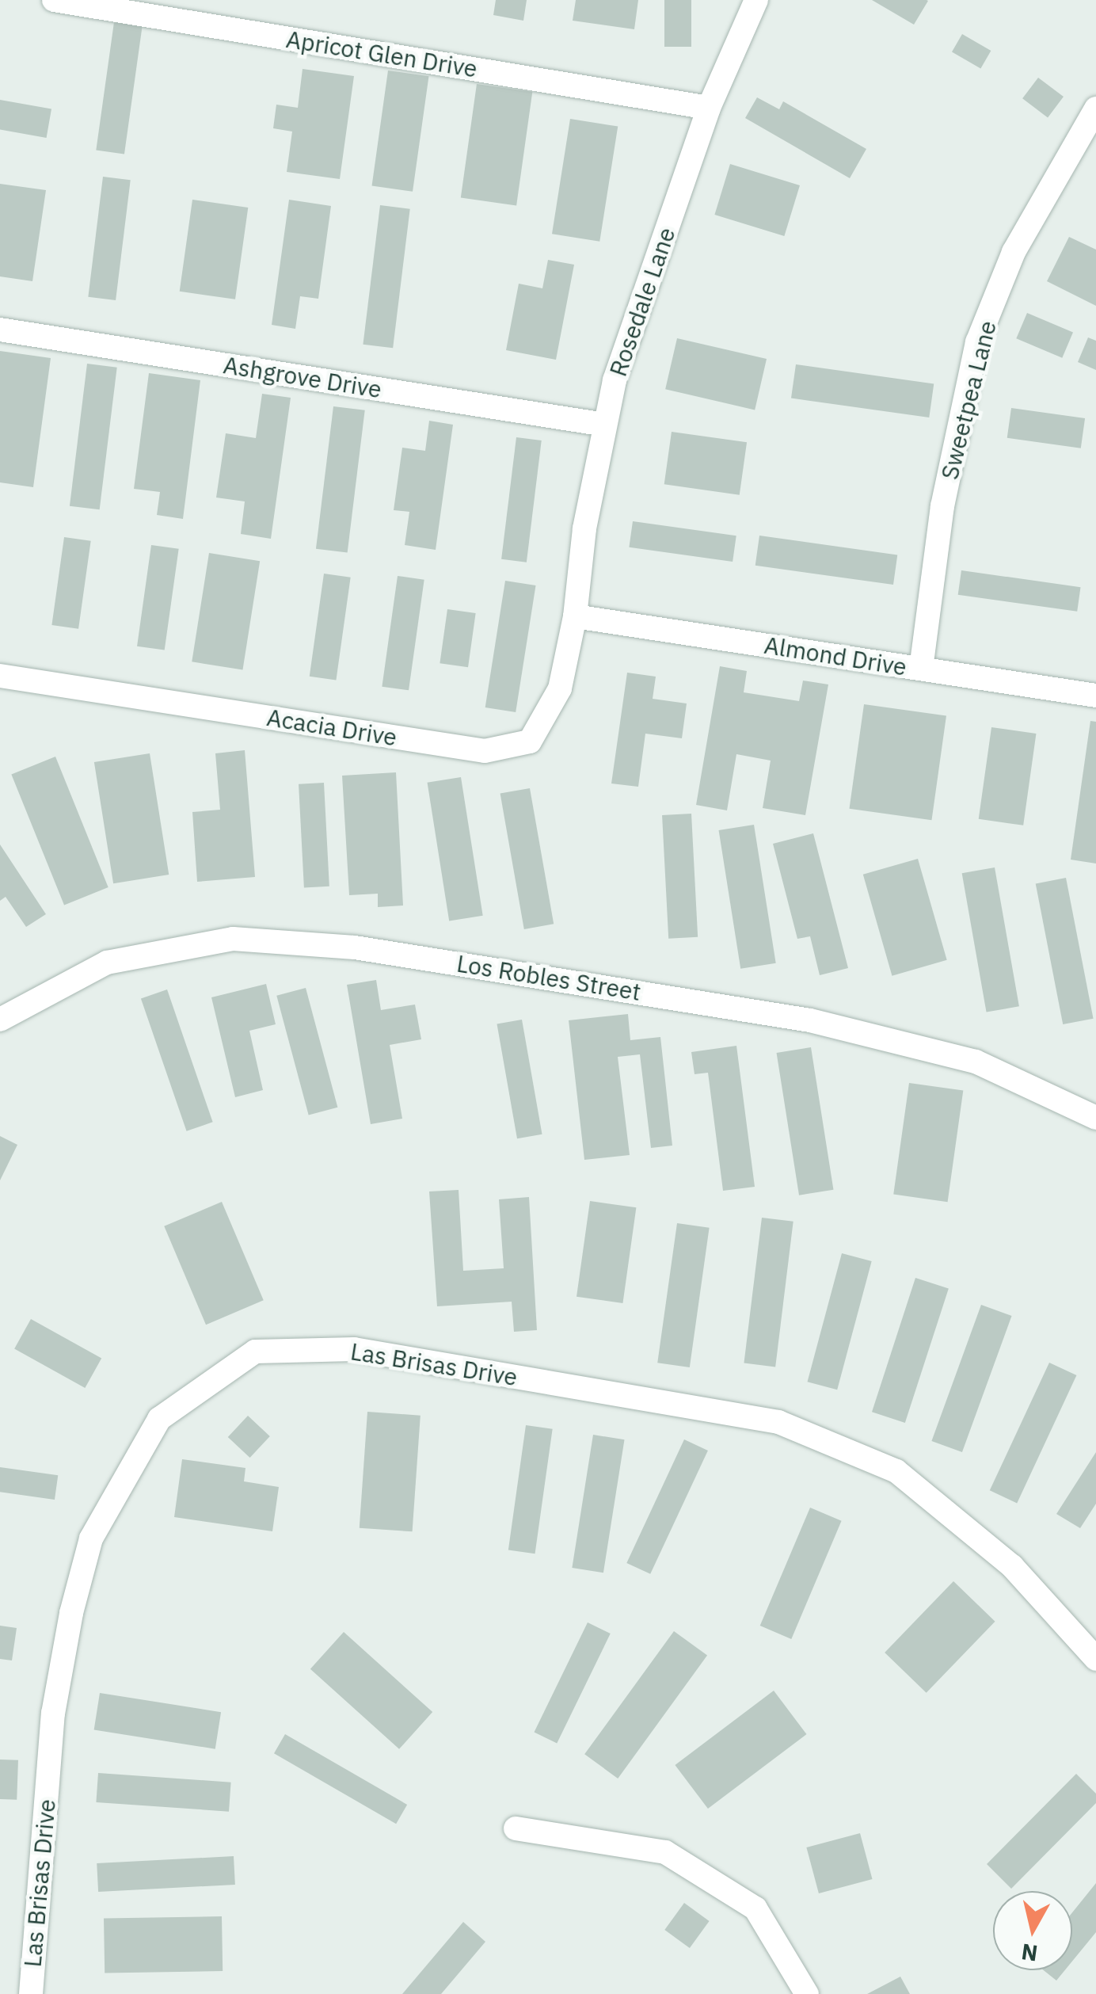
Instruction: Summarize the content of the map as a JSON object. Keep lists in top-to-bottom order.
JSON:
{
  "streets": {
    "street": [
      "Apricot Glen Drive",
      "Rosedale Lane",
      "Ashgrove Drive",
      "Sweetpea Lane",
      "Almond Drive",
      "Acacia Drive",
      "Los Robles Street",
      "Las Brisas Drive"
    ]
  },
  "crossings": [
    ["Apricot Glen Drive", "Rosedale Lane"],
    ["Rosedale Lane", "Ashgrove Drive"],
    ["Rosedale Lane", "Almond Drive"],
    ["Rosedale Lane", "Acacia Drive"],
    ["Sweetpea Lane", "Almond Drive"],
    ["Almond Drive", "Acacia Drive"]
  ],
  "north": "bottom"
}
